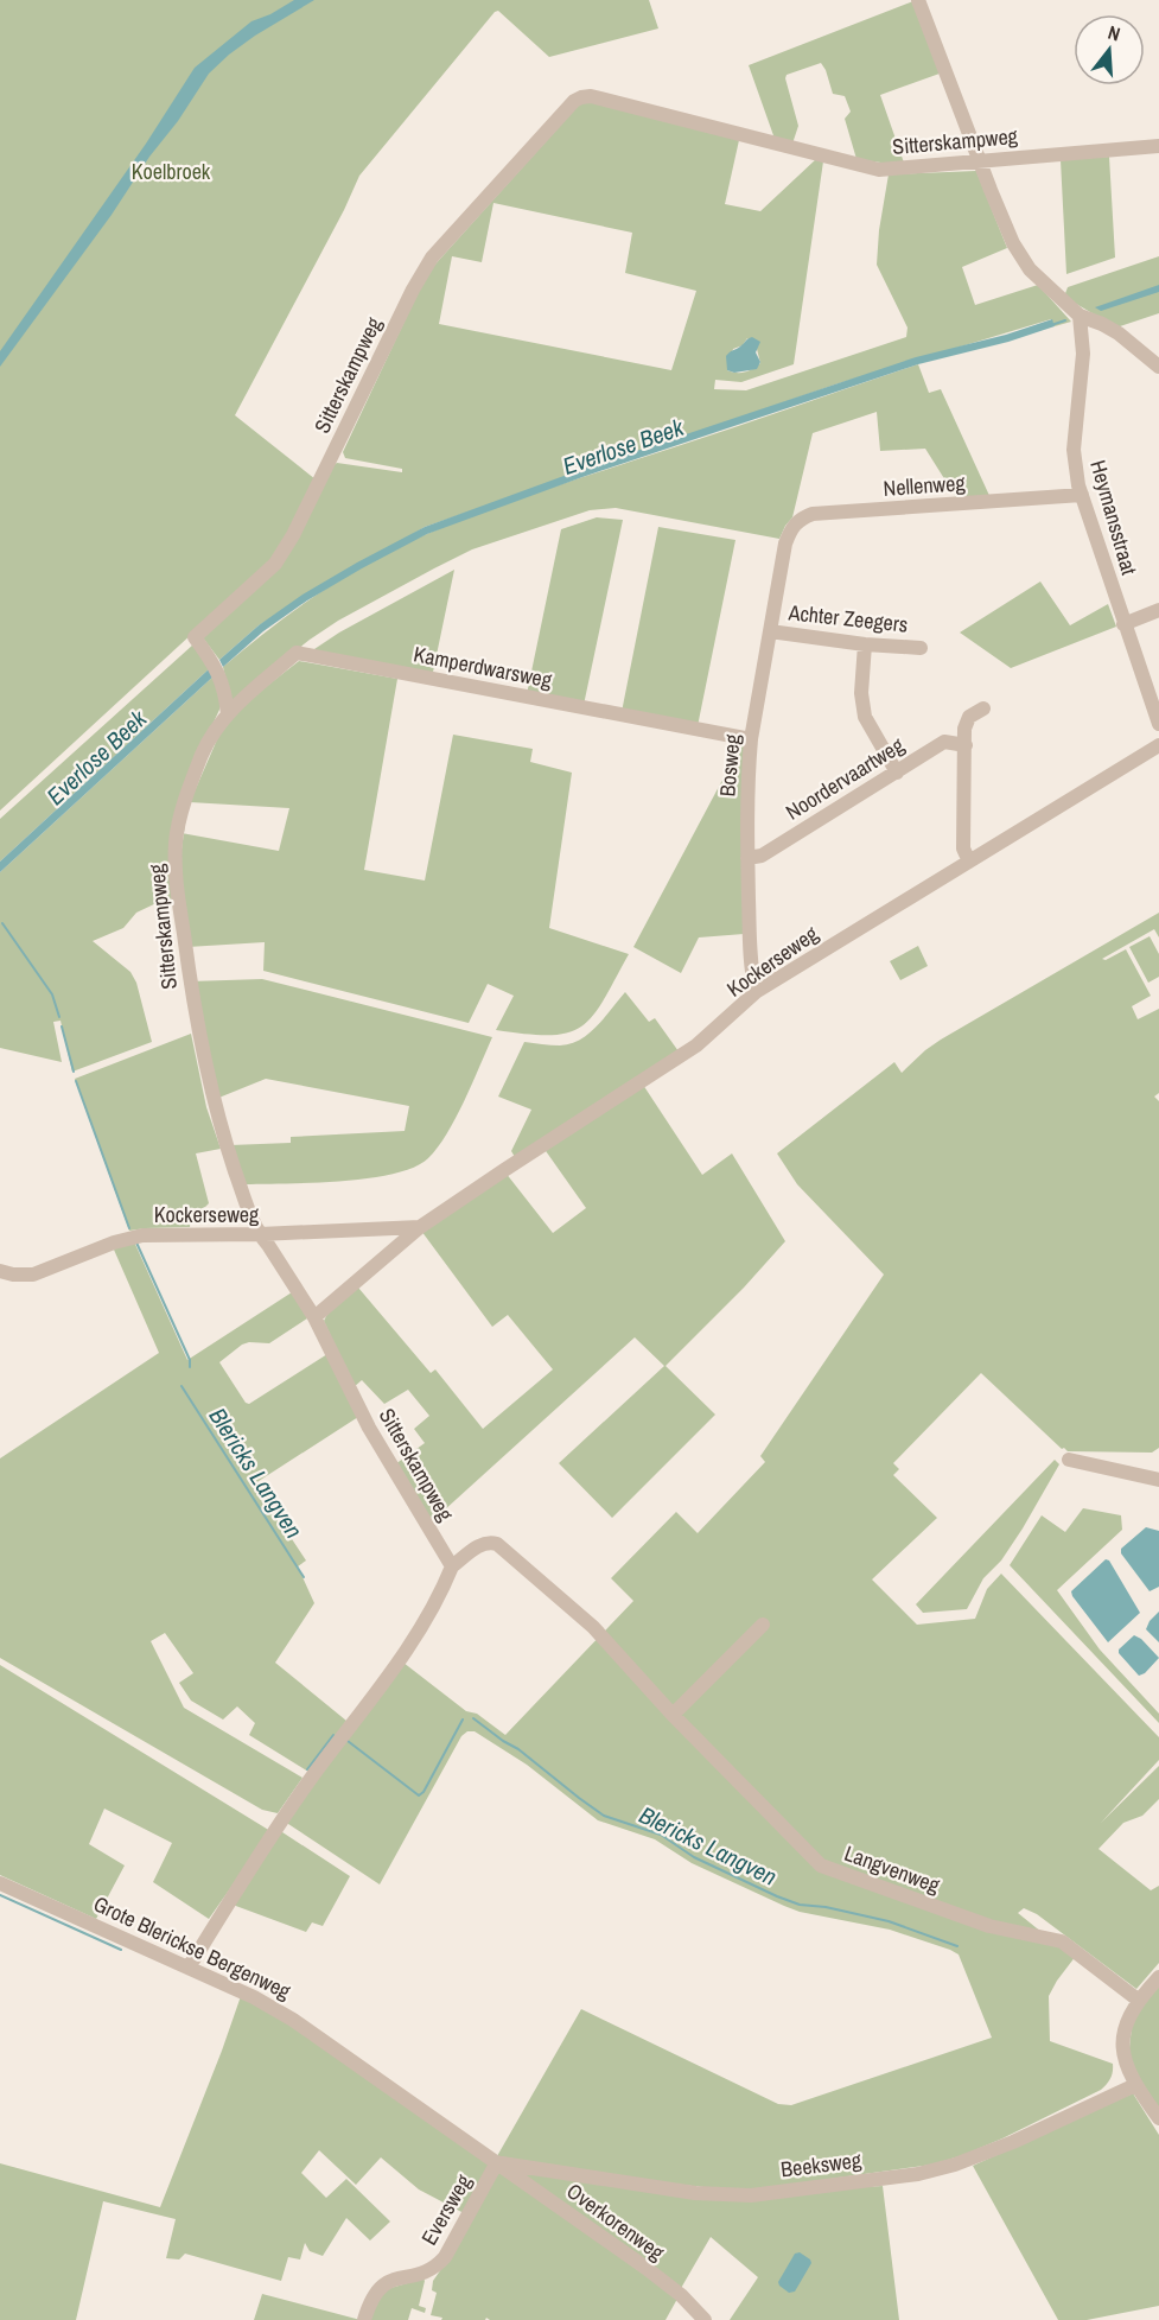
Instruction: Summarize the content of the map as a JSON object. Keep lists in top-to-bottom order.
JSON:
{
  "streets": {
    "street": [
      "Sitterskampweg",
      "Nellenweg",
      "Heymansstraat",
      "Achter Zeegers",
      "Kamperdwarsweg",
      "Bosweg",
      "Noordervaartweg",
      "Kockerseweg",
      "Langvenweg",
      "Grote Blerickse Bergenweg",
      "Beeksweg",
      "Eversweg",
      "Overkorenweg"
    ]
  },
  "crossings": [
    ["Sitterskampweg", "Kamperdwarsweg"],
    ["Sitterskampweg", "Kockerseweg"],
    ["Sitterskampweg", "Langvenweg"],
    ["Nellenweg", "Heymansstraat"],
    ["Nellenweg", "Bosweg"],
    ["Achter Zeegers", "Bosweg"],
    ["Kamperdwarsweg", "Bosweg"],
    ["Bosweg", "Noordervaartweg"],
    ["Bosweg", "Kockerseweg"],
    ["Grote Blerickse Bergenweg", "Beeksweg"],
    ["Grote Blerickse Bergenweg", "Eversweg"],
    ["Grote Blerickse Bergenweg", "Overkorenweg"],
    ["Beeksweg", "Eversweg"],
    ["Beeksweg", "Overkorenweg"],
    ["Eversweg", "Overkorenweg"]
  ],
  "water": ["Everlose Beek", "Blericks Langven"],
  "parks": ["Koelbroek"],
  "north": "top"
}
